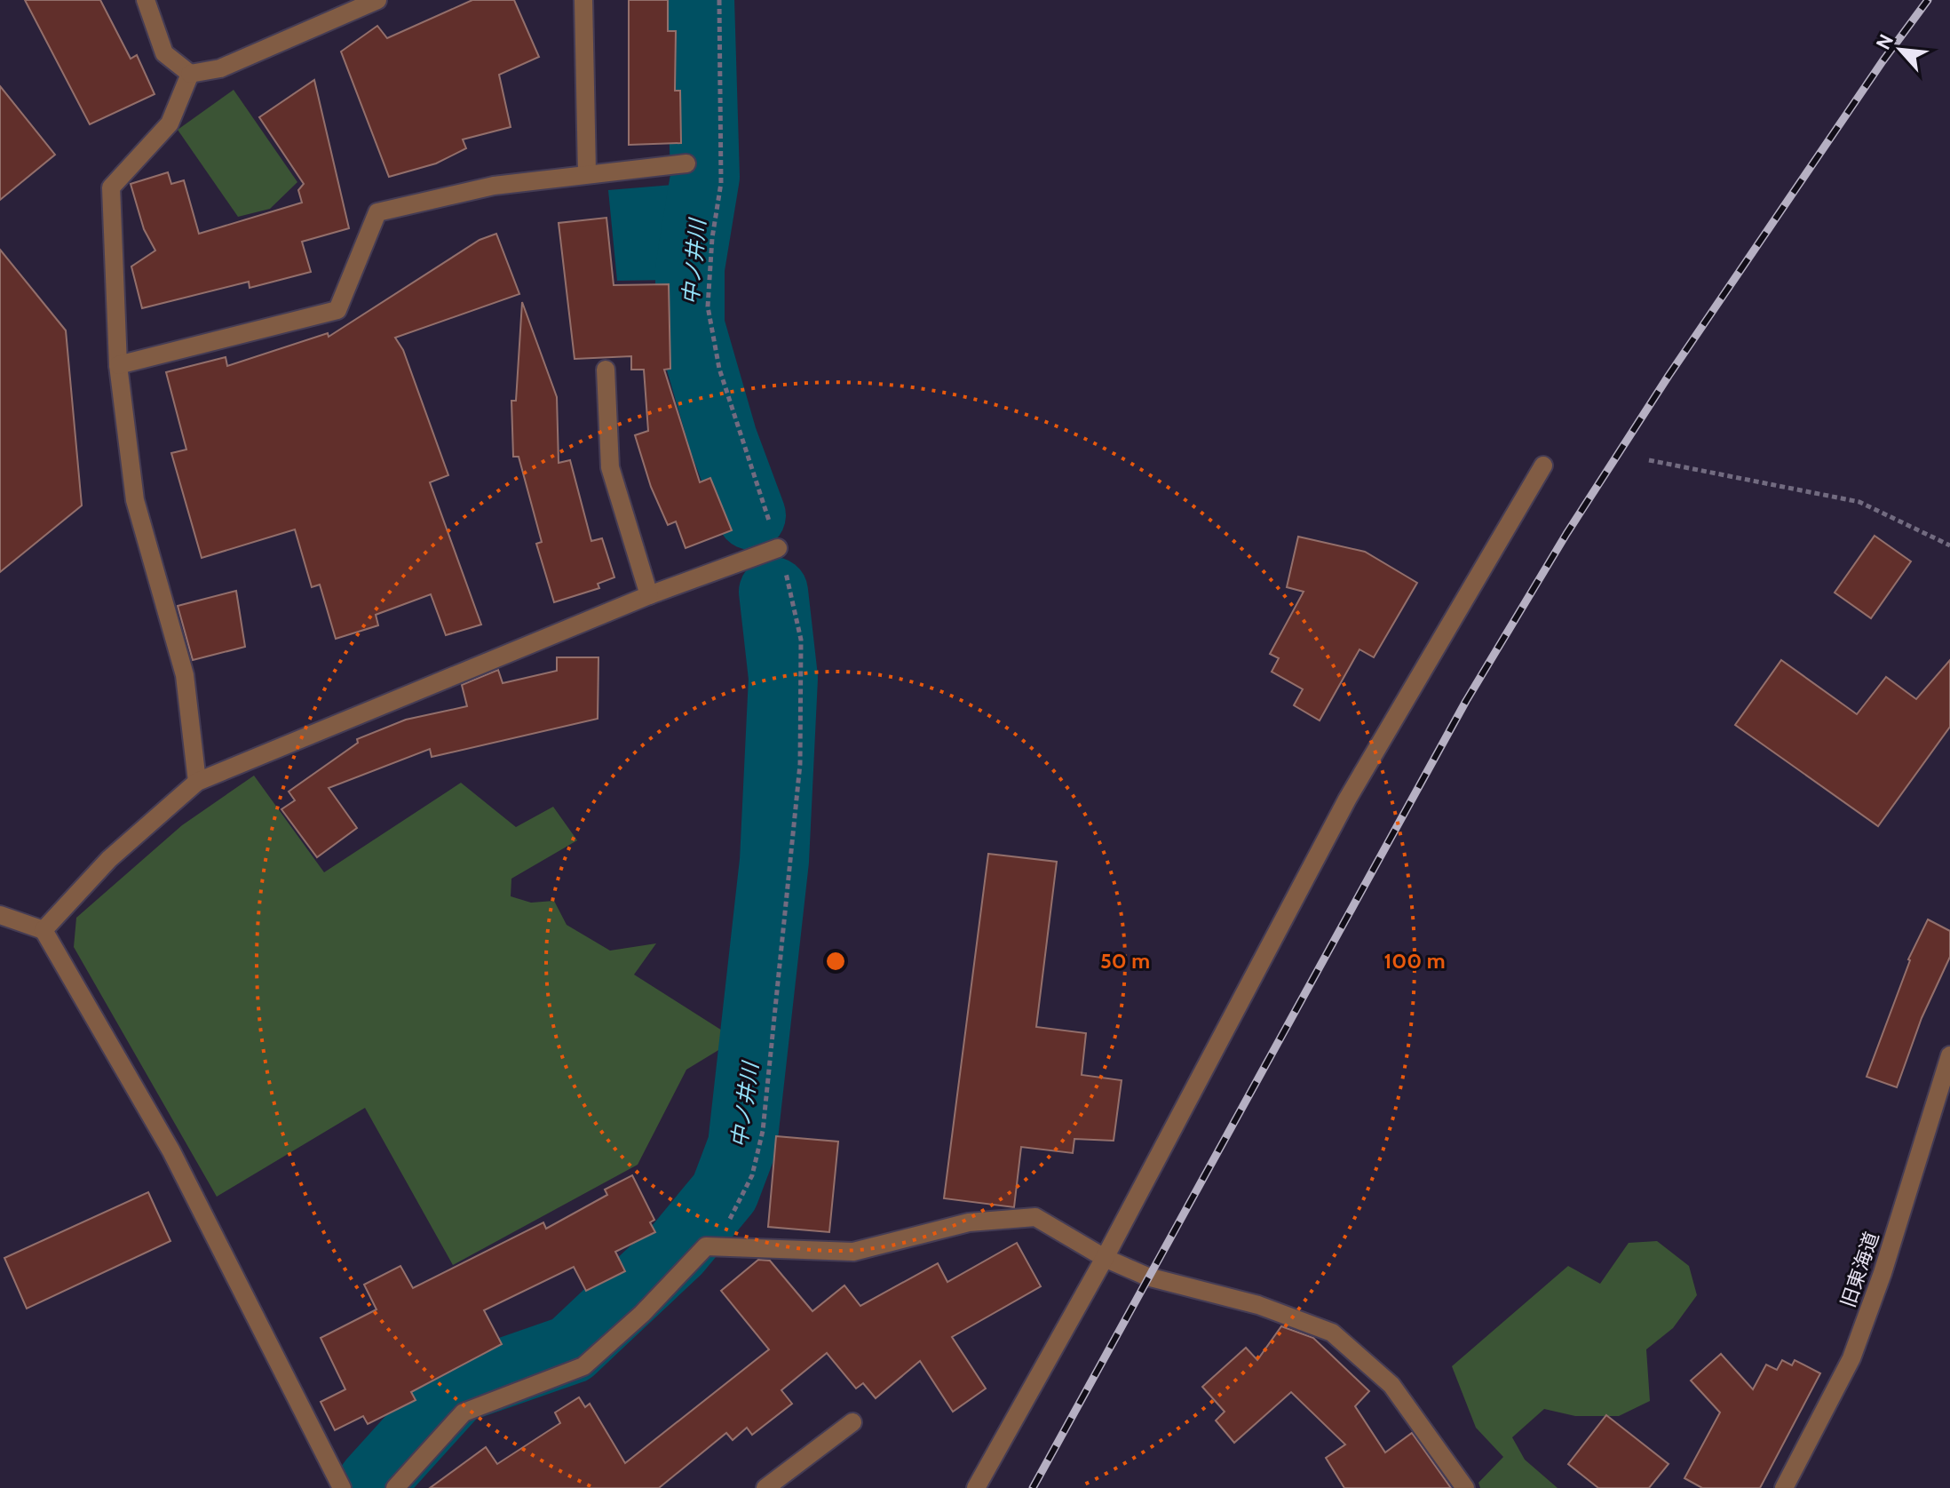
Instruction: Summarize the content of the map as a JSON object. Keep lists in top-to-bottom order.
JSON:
{
  "streets": {
    "street": ["旧東海道"]
  },
  "water": ["中ノ井川"],
  "north": "top left",
  "rings": ["50 m", "100 m"]
}
